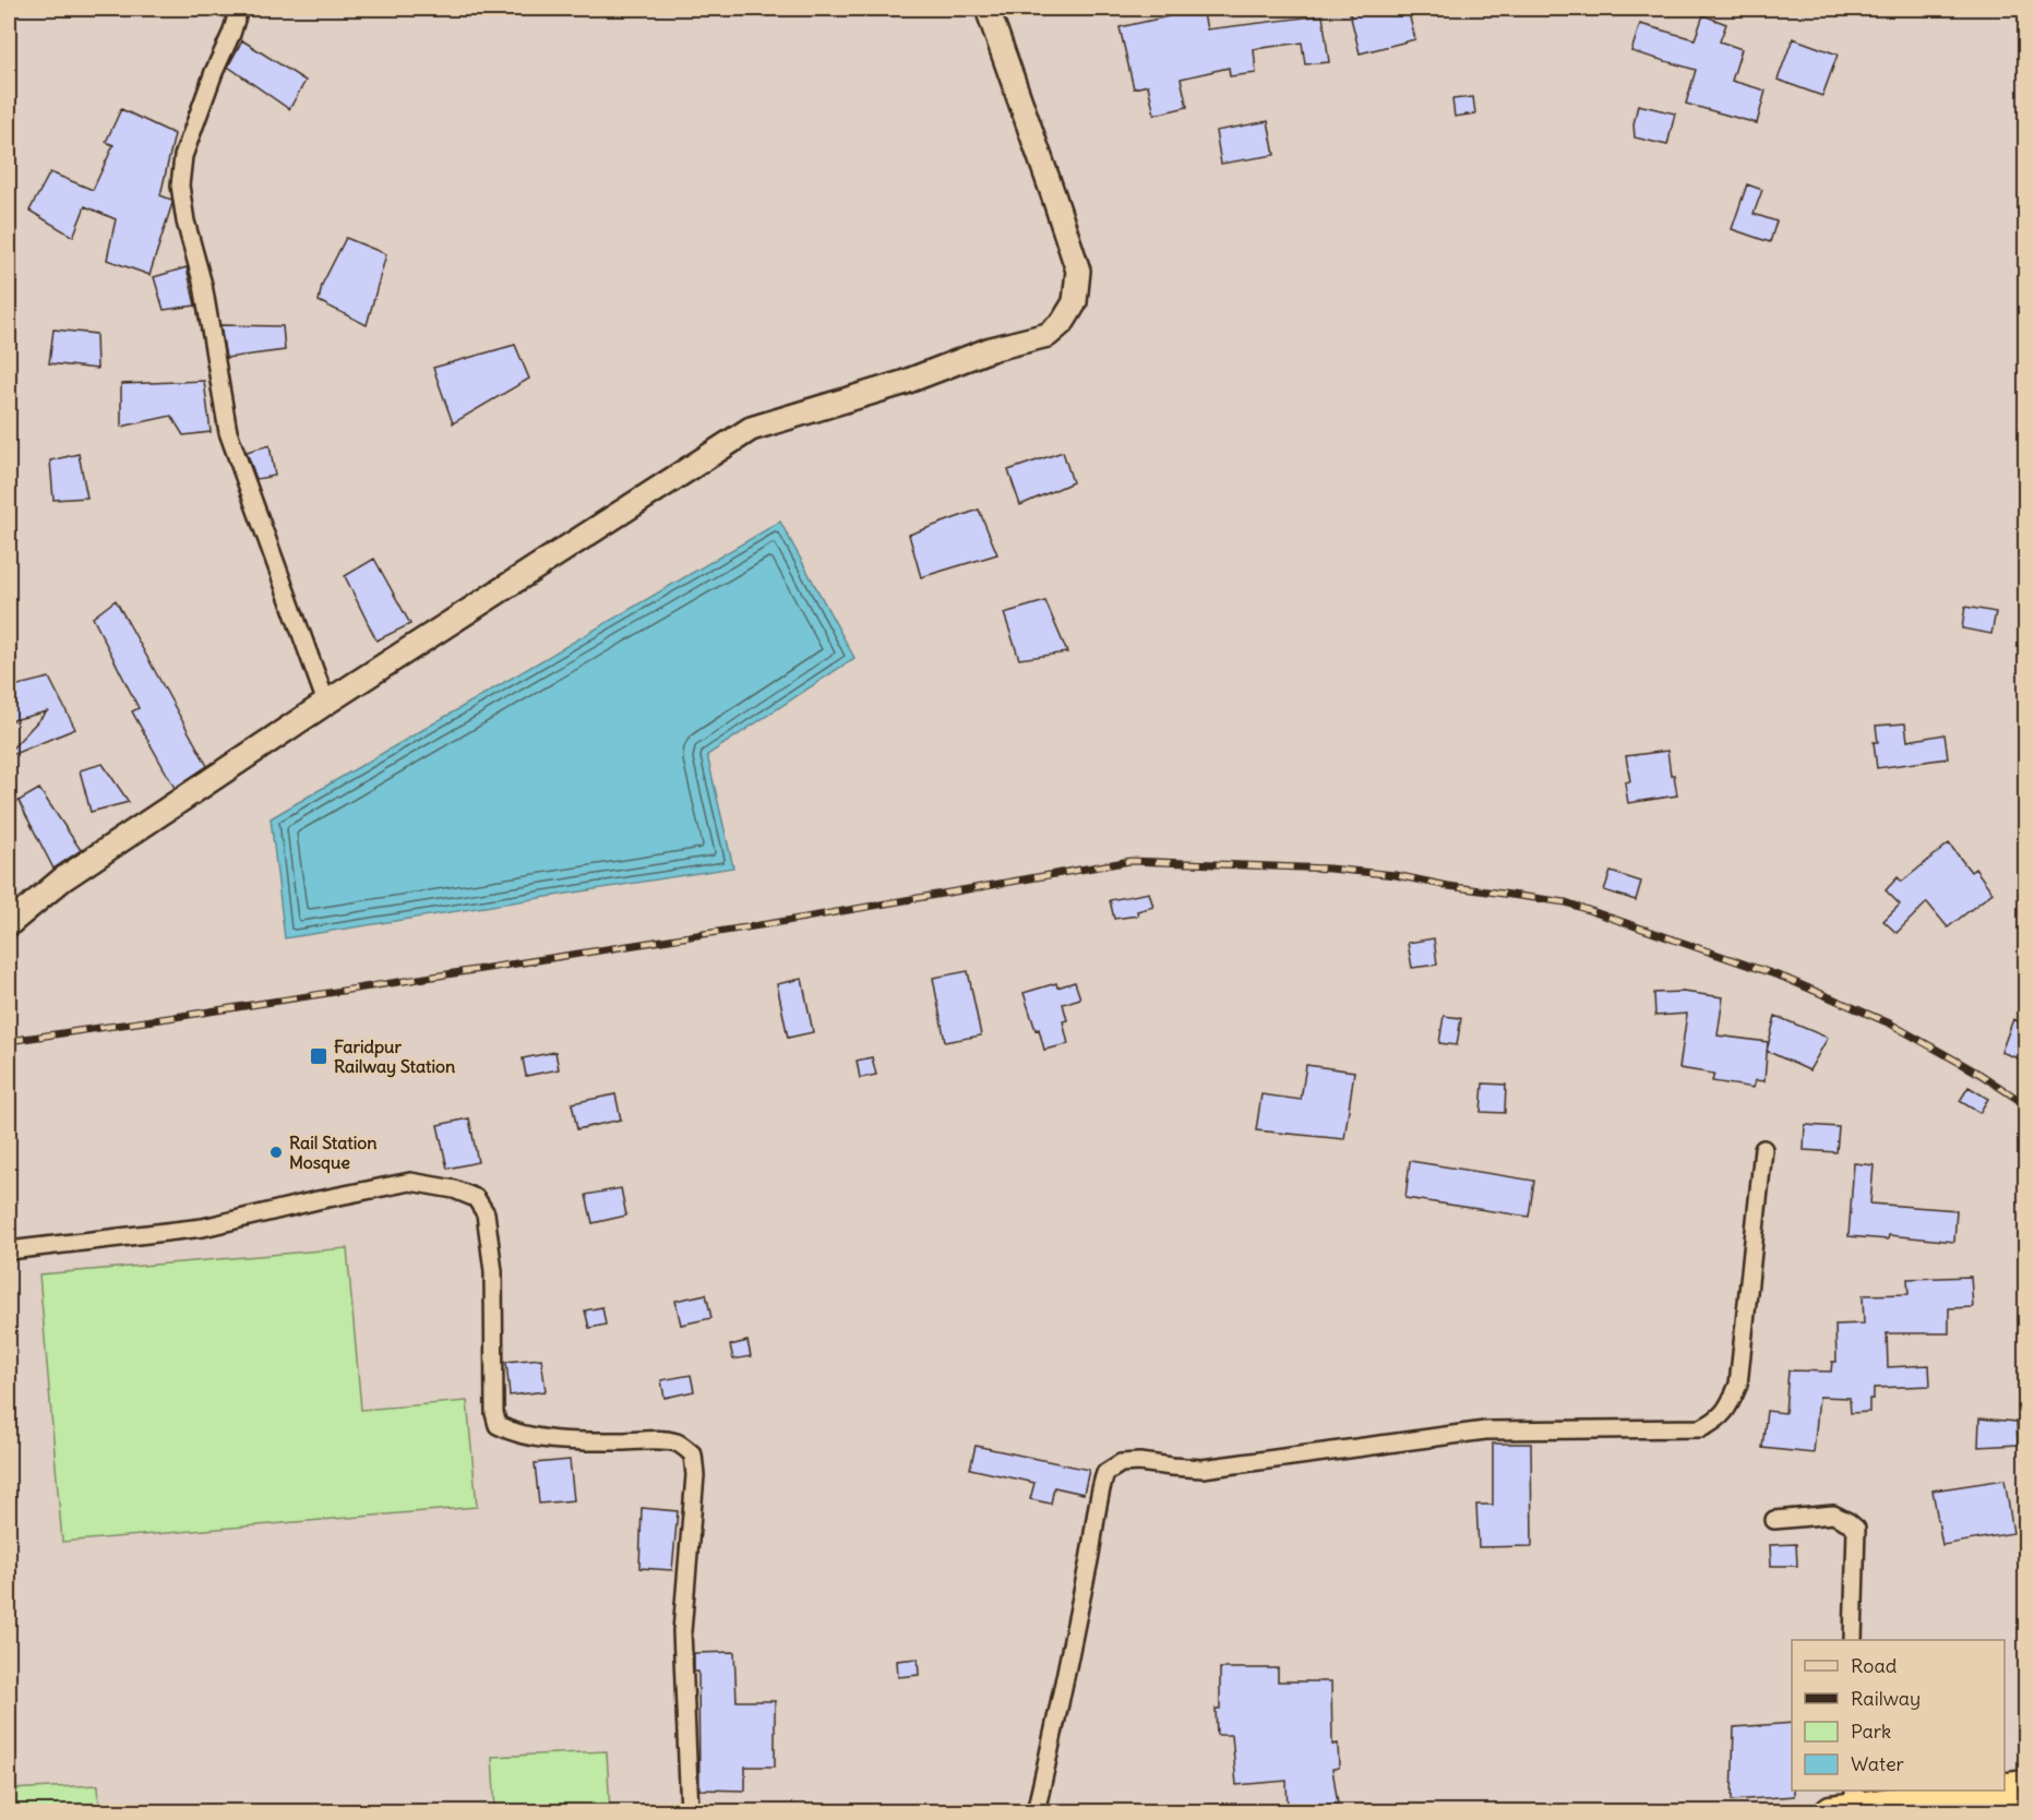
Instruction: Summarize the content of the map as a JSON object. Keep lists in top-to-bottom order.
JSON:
{
  "places": {
    "transit": ["Faridpur Railway Station"],
    "other": ["Rail Station Mosque"]
  },
  "legend": [
    "Road",
    "Railway",
    "Park",
    "Water"
  ]
}
